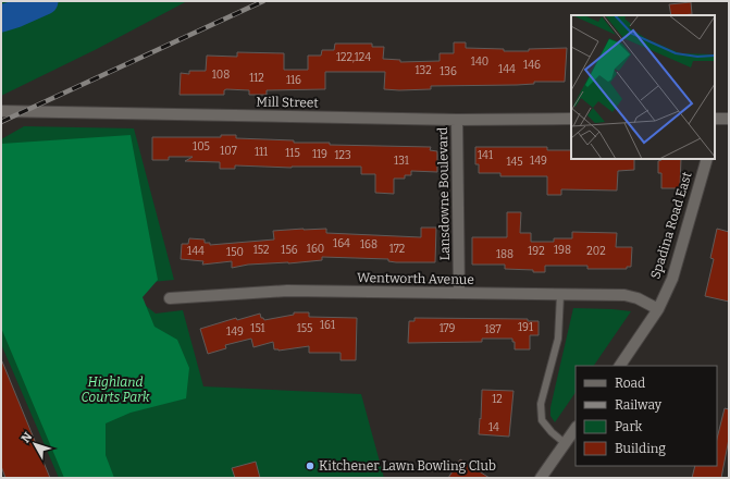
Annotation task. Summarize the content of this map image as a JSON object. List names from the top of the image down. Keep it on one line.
{"streets":{"street":["Mill Street","Lansdowne Boulevard","Spadina Road East","Wentworth Avenue"]},"crossings":[["Mill Street","Lansdowne Boulevard"],["Lansdowne Boulevard","Wentworth Avenue"],["Spadina Road East","Wentworth Avenue"]],"parks":["Highland Courts Park"],"places":["Kitchener Lawn Bowling Club"],"house_numbers":["122,124","140","146","144","132","136","108","112","116","105","107","111","115","119","123","141","131","149","145","164","168","160","172","152","156","198","144","192","202","150","188","161","191","151","155","179","187","149","12","14"],"legend":["Road","Railway","Park","Building"],"north":"top left"}
